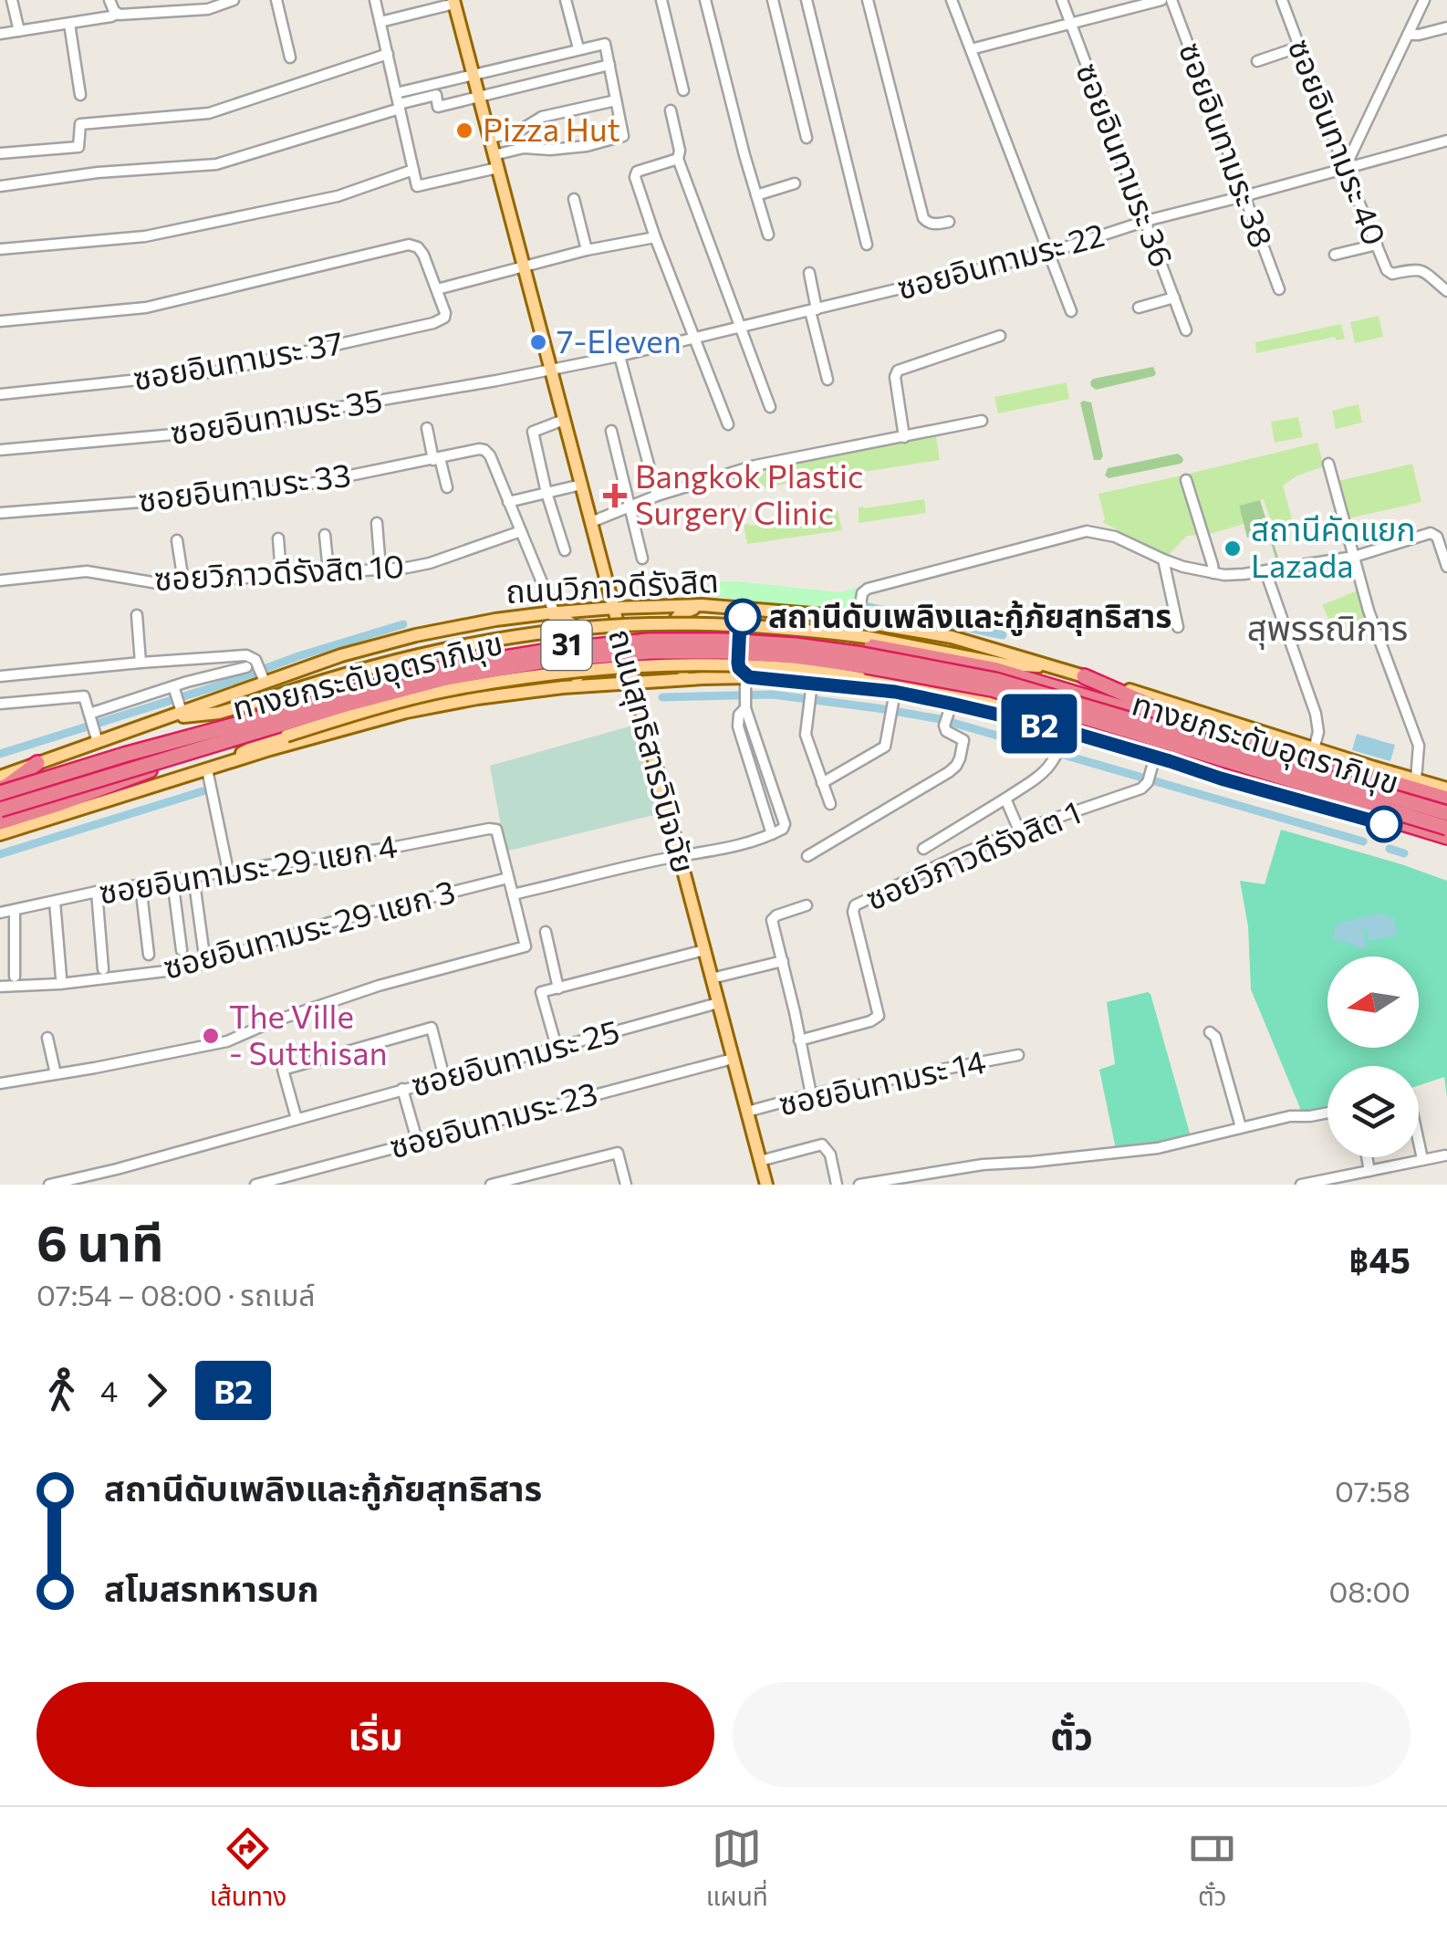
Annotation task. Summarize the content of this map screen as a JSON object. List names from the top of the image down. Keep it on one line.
{"streets":{"highway":["ถนนวิภาวดีรังสิต","31","ทางยกระดับอุตราภิมุข"],"main road":["ถนนสุทธิสารวินิจฉัย"],"street":["ซอยอินทามระ 40","ซอยอินทามระ 38","ซอยอินทามระ 36","ซอยอินทามระ 22","ซอยอินทามระ 37","ซอยอินทามระ 35","ซอยอินทามระ 33","ซอยวิภาวดีรังสิต 10","ซอยวิภาวดีรังสิต 1","ซอยอินทามระ 29 แยก 4","ซอยอินทามระ 29 แยก 3","ซอยอินทามระ 25","ซอยอินทามระ 14","ซอยอินทามระ 23"]},"crossings":[["ซอยอินทามระ 40","ซอยอินทามระ 22"],["ซอยอินทามระ 38","ซอยอินทามระ 22"],["ซอยอินทามระ 36","ซอยอินทามระ 22"],["ซอยอินทามระ 22","ซอยอินทามระ 35"],["ซอยอินทามระ 22","ถนนสุทธิสารวินิจฉัย"],["ซอยอินทามระ 35","ถนนสุทธิสารวินิจฉัย"],["ซอยอินทามระ 33","ซอยวิภาวดีรังสิต 10"],["ถนนวิภาวดีรังสิต","31"],["ถนนวิภาวดีรังสิต","ทางยกระดับอุตราภิมุข"],["ถนนวิภาวดีรังสิต","ถนนสุทธิสารวินิจฉัย"],["31","ถนนสุทธิสารวินิจฉัย"],["31","ซอยวิภาวดีรังสิต 1"],["ถนนสุทธิสารวินิจฉัย","ซอยอินทามระ 25"],["ถนนสุทธิสารวินิจฉัย","ซอยอินทามระ 14"],["ถนนสุทธิสารวินิจฉัย","ซอยอินทามระ 23"],["ซอยอินทามระ 29 แยก 4","ซอยอินทามระ 29 แยก 3"]],"districts":["สุพรรณิการ"],"places":{"other":["Pizza Hut","7-Eleven","สถานีคัดแยก Lazada","สถานีดับเพลิงและกู้ภัยสุทธิสาร","The Ville - Sutthisan"],"health":["Bangkok Plastic Surgery Clinic"]},"lines":["bus line B2"],"north":"left","page":{"on_map":"B2","heading":["6 นาที","07:54 – 08:00 · รถเมล์","฿45"],"legs":["4","B2"],"list":[{"name":"สถานีดับเพลิงและกู้ภัยสุทธิสาร","value":"07:58"},{"name":"สโมสรทหารบก","value":"08:00"}],"buttons":["เริ่ม","ตั๋ว"],"tabs":["เส้นทาง","แผนที่","ตั๋ว"]}}
